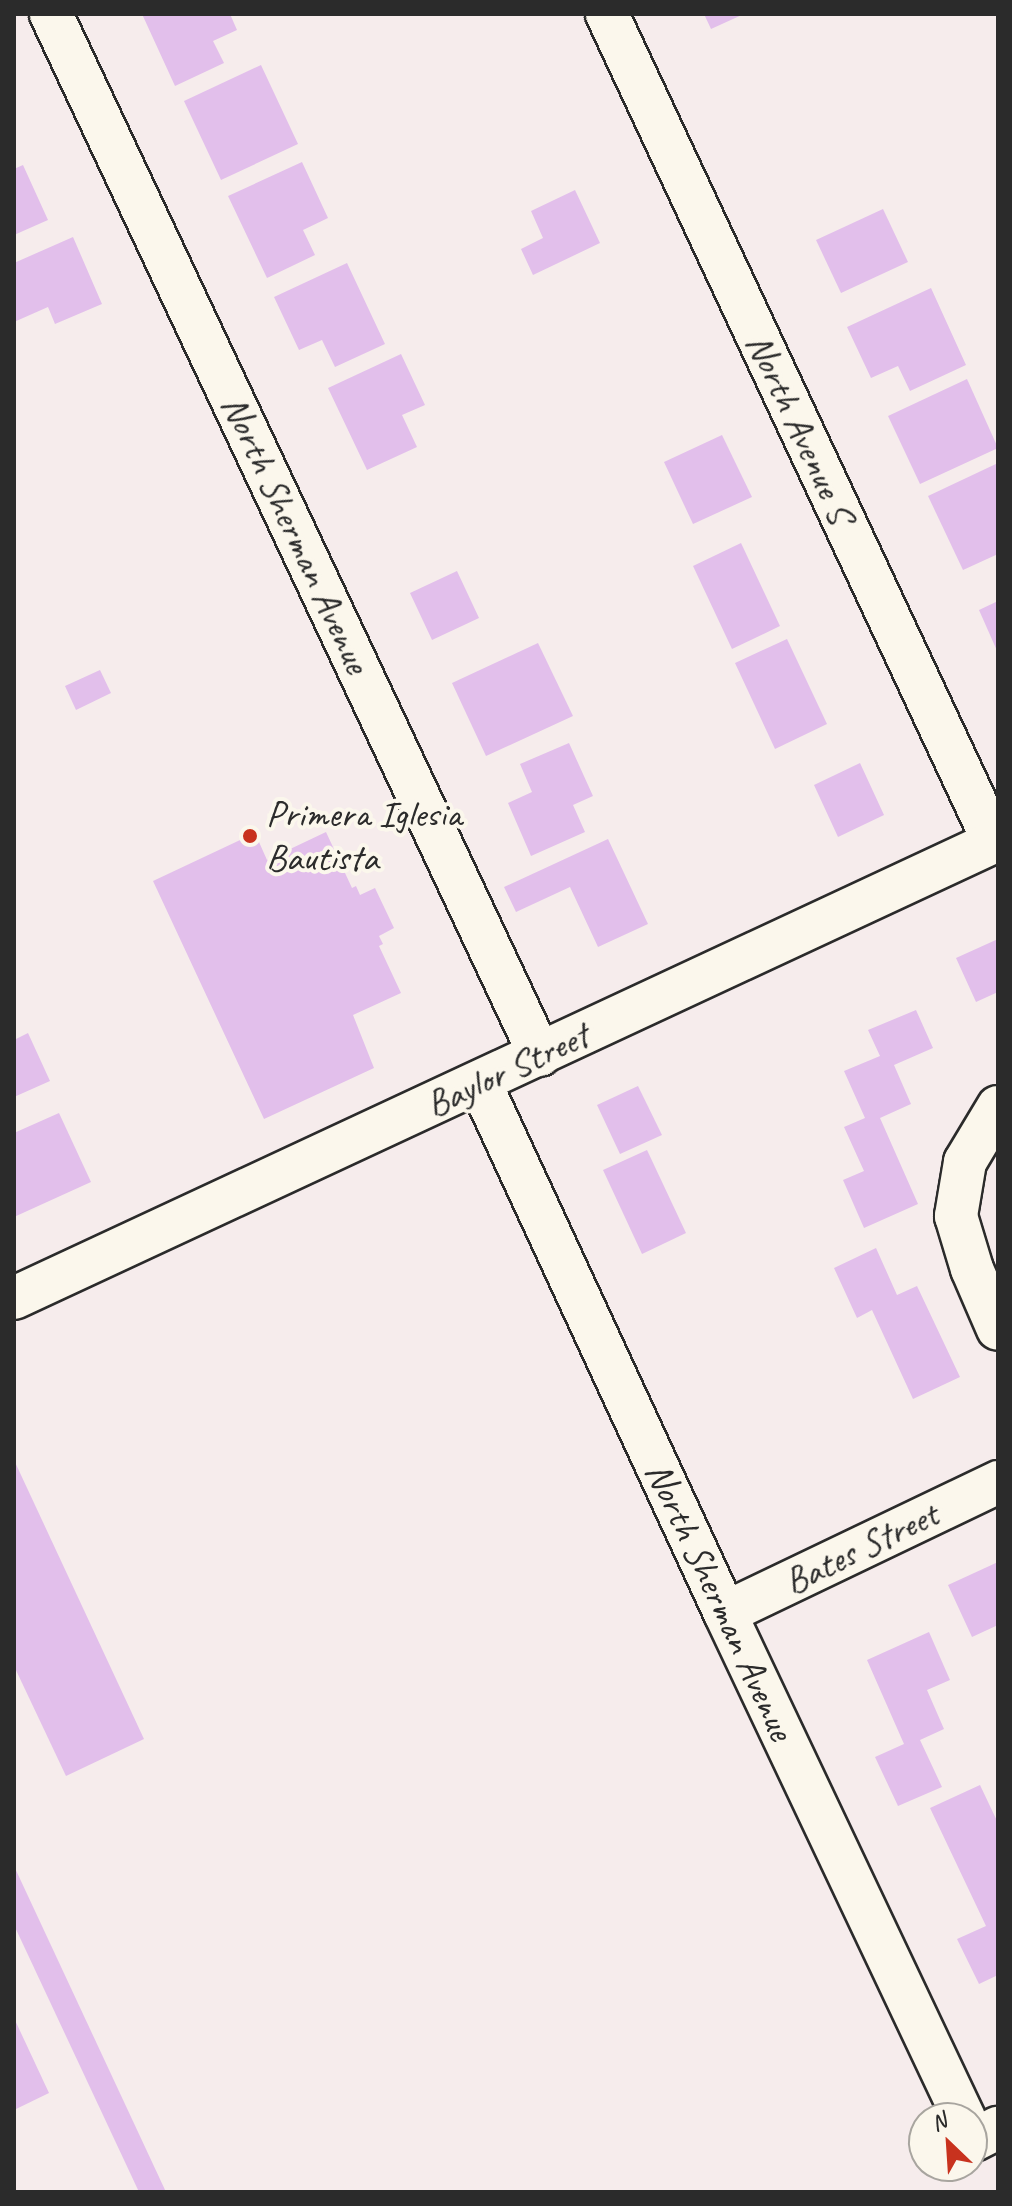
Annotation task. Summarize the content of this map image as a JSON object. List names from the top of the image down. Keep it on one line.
{"streets":{"street":["North Avenue S","North Sherman Avenue","Baylor Street","Bates Street"]},"crossings":[["North Avenue S","Baylor Street"],["North Sherman Avenue","Baylor Street"],["North Sherman Avenue","Bates Street"]],"places":["Primera Iglesia Bautista"],"north":"top left"}
